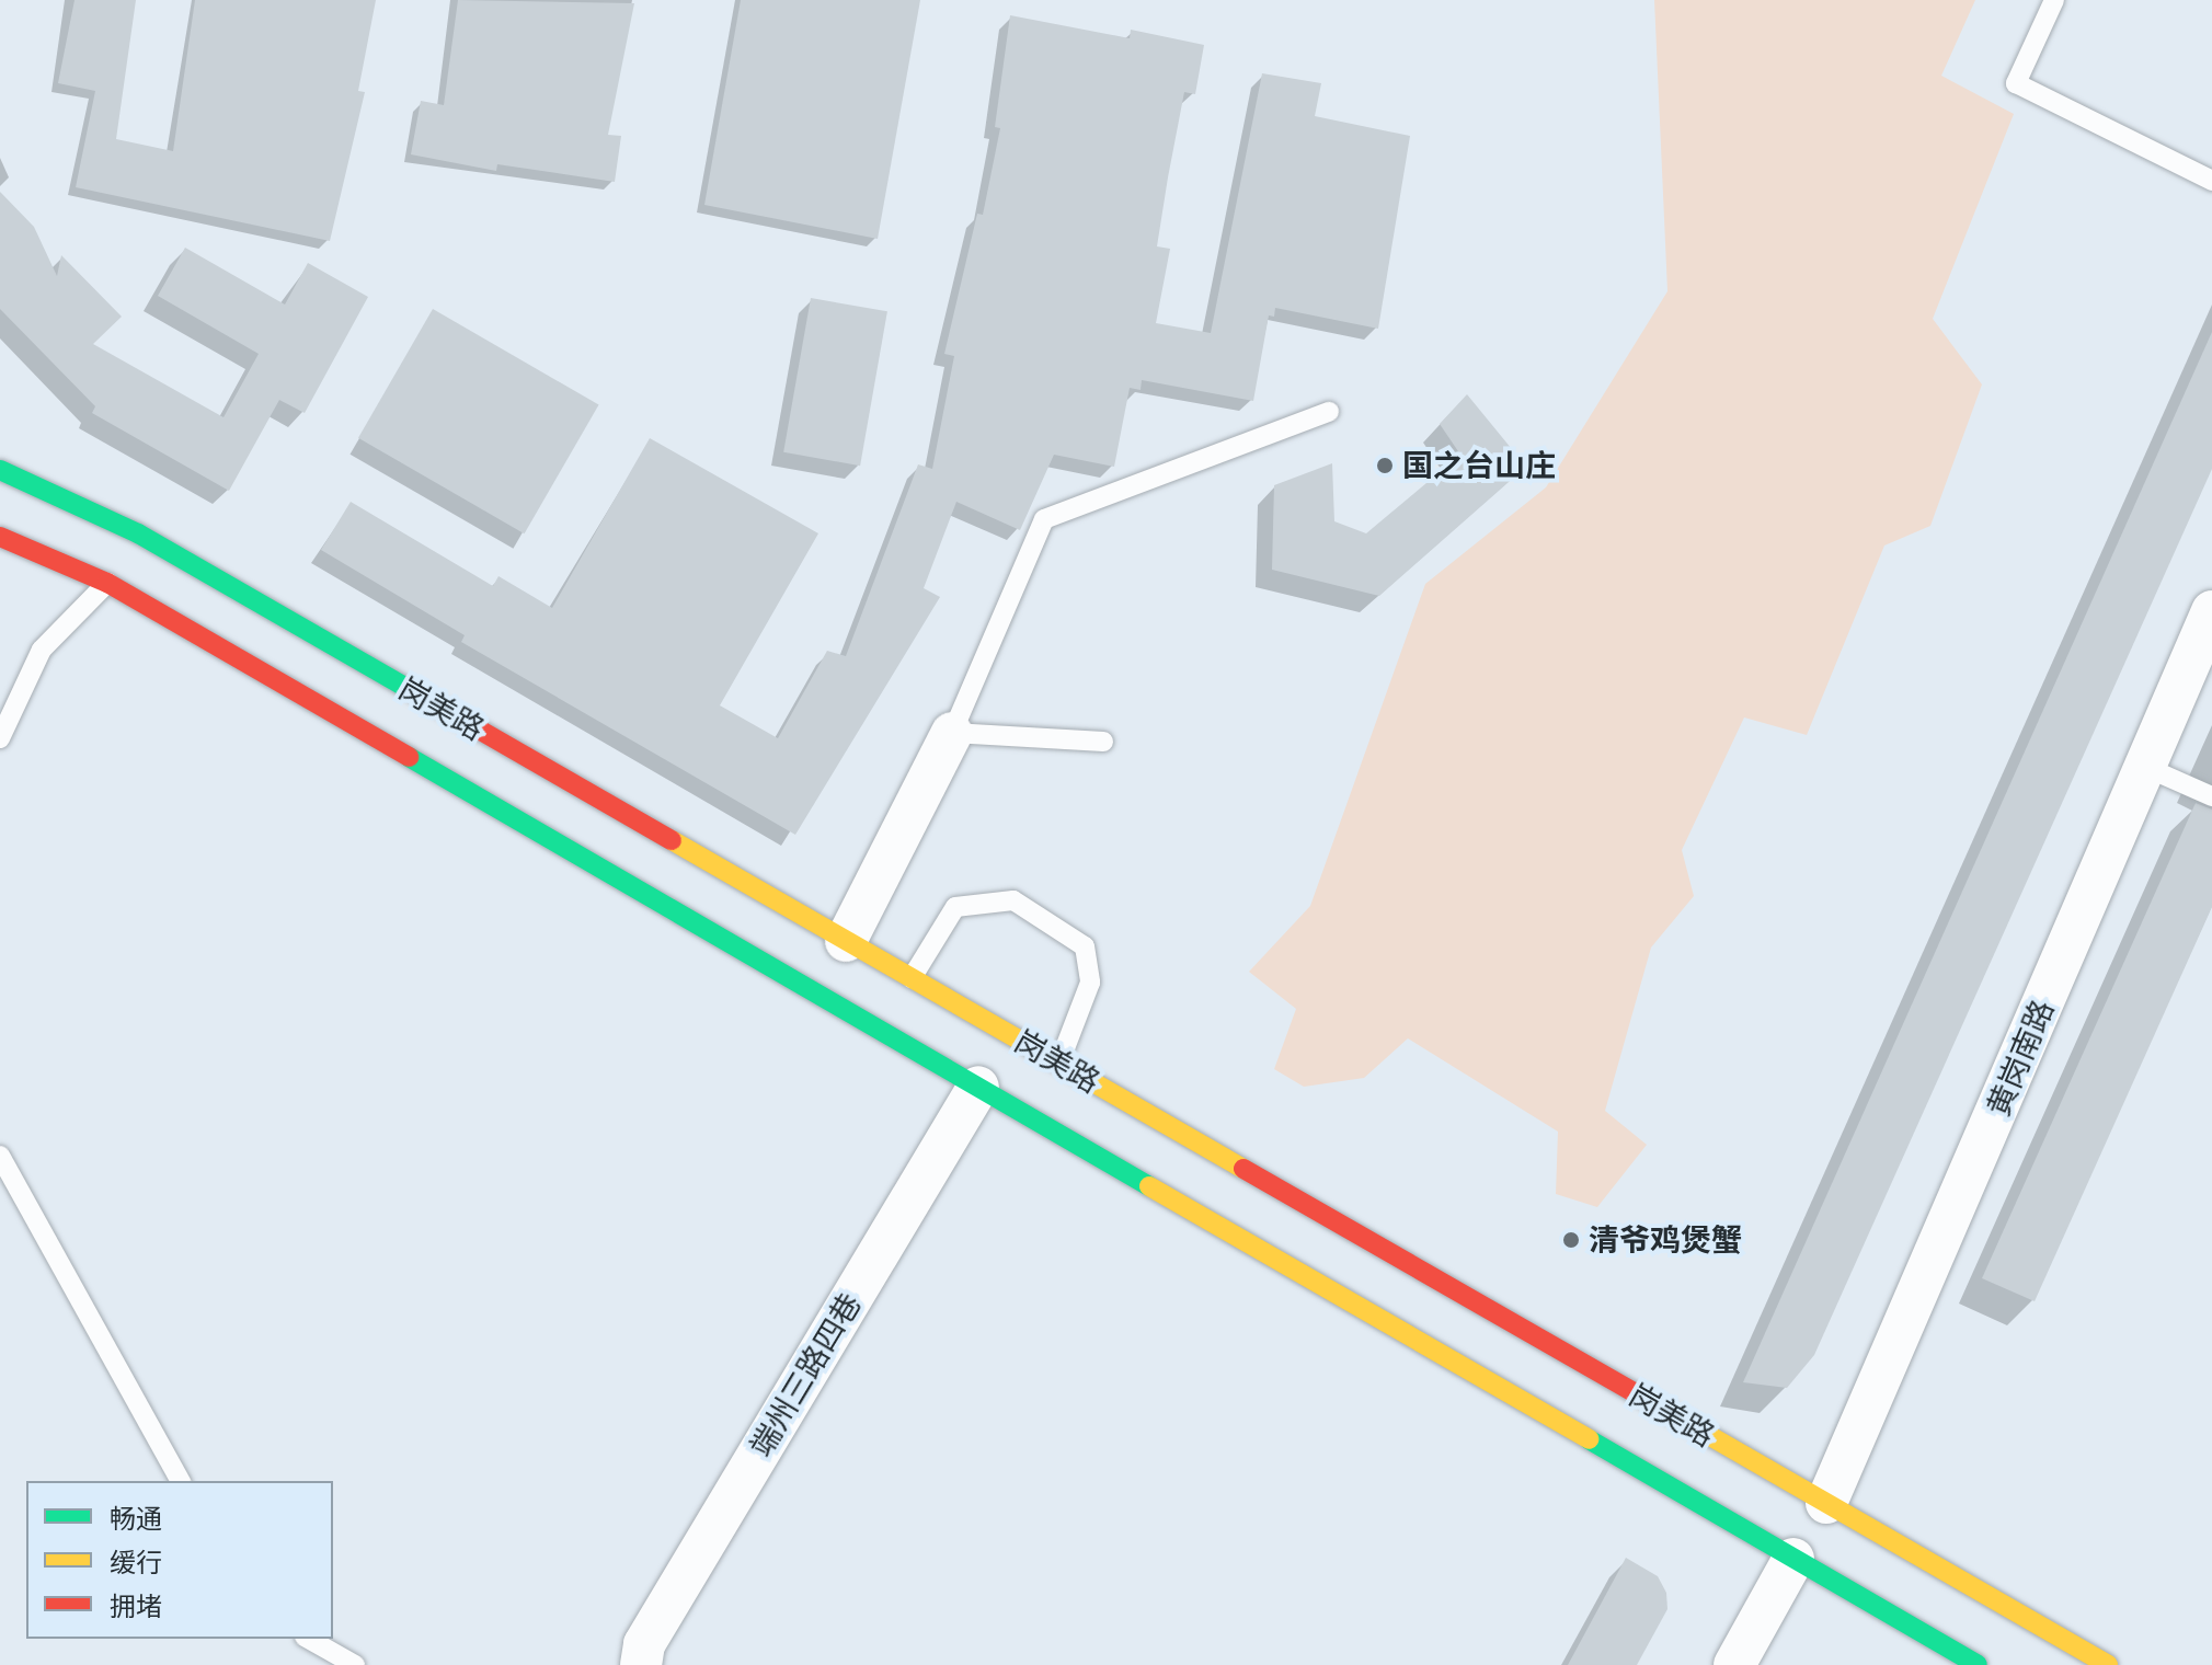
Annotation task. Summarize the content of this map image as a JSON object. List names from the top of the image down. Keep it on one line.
{"streets":{"main road":["岗美路"],"street":["黄岗南路","端州三路四巷"]},"crossings":[["岗美路","黄岗南路"],["岗美路","端州三路四巷"]],"places":["国之台山庄","清爷鸡煲蟹"],"legend":["畅通","缓行","拥堵"]}
